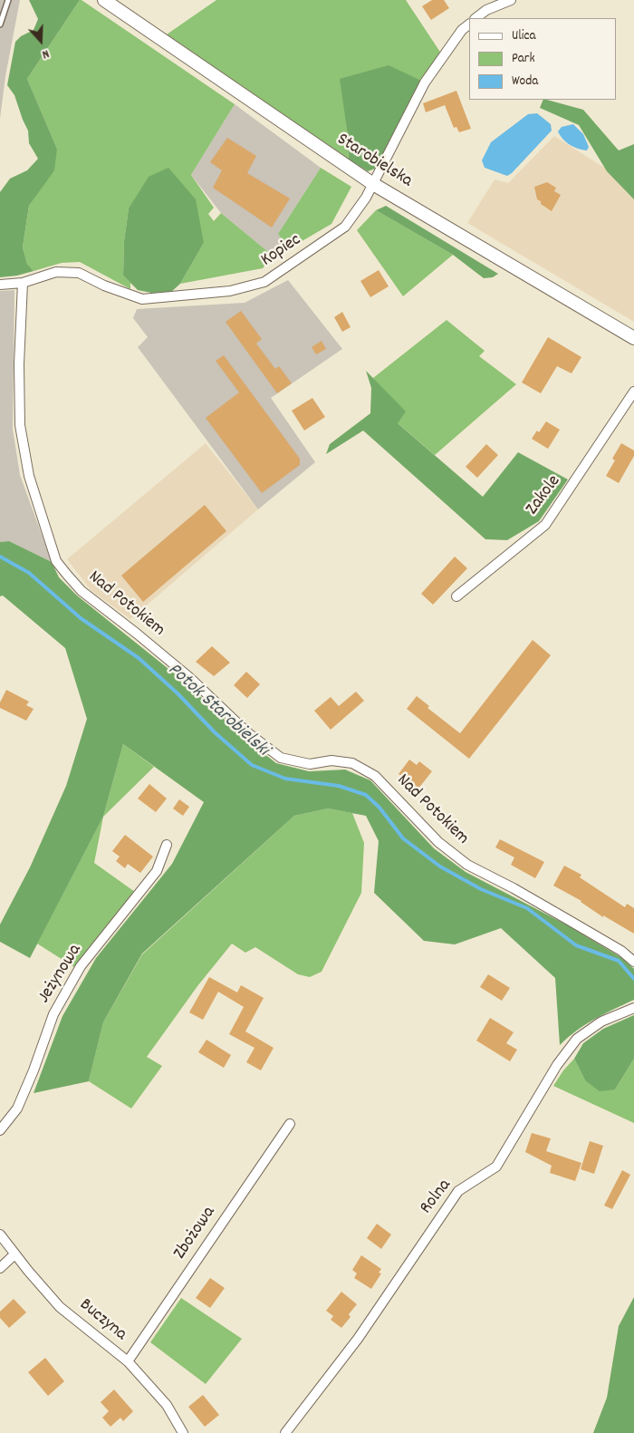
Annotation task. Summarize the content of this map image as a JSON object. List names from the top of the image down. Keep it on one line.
{"streets":{"street":["Starobielska","Kopiec","Zakole","Nad Potokiem","Jeżynowa","Rolna","Zbożowa","Buczyna"]},"crossings":[["Starobielska","Kopiec"],["Kopiec","Nad Potokiem"],["Zbożowa","Buczyna"]],"water":["Potok Starobielski"],"legend":["Ulica","Park","Woda"],"north":"bottom"}
